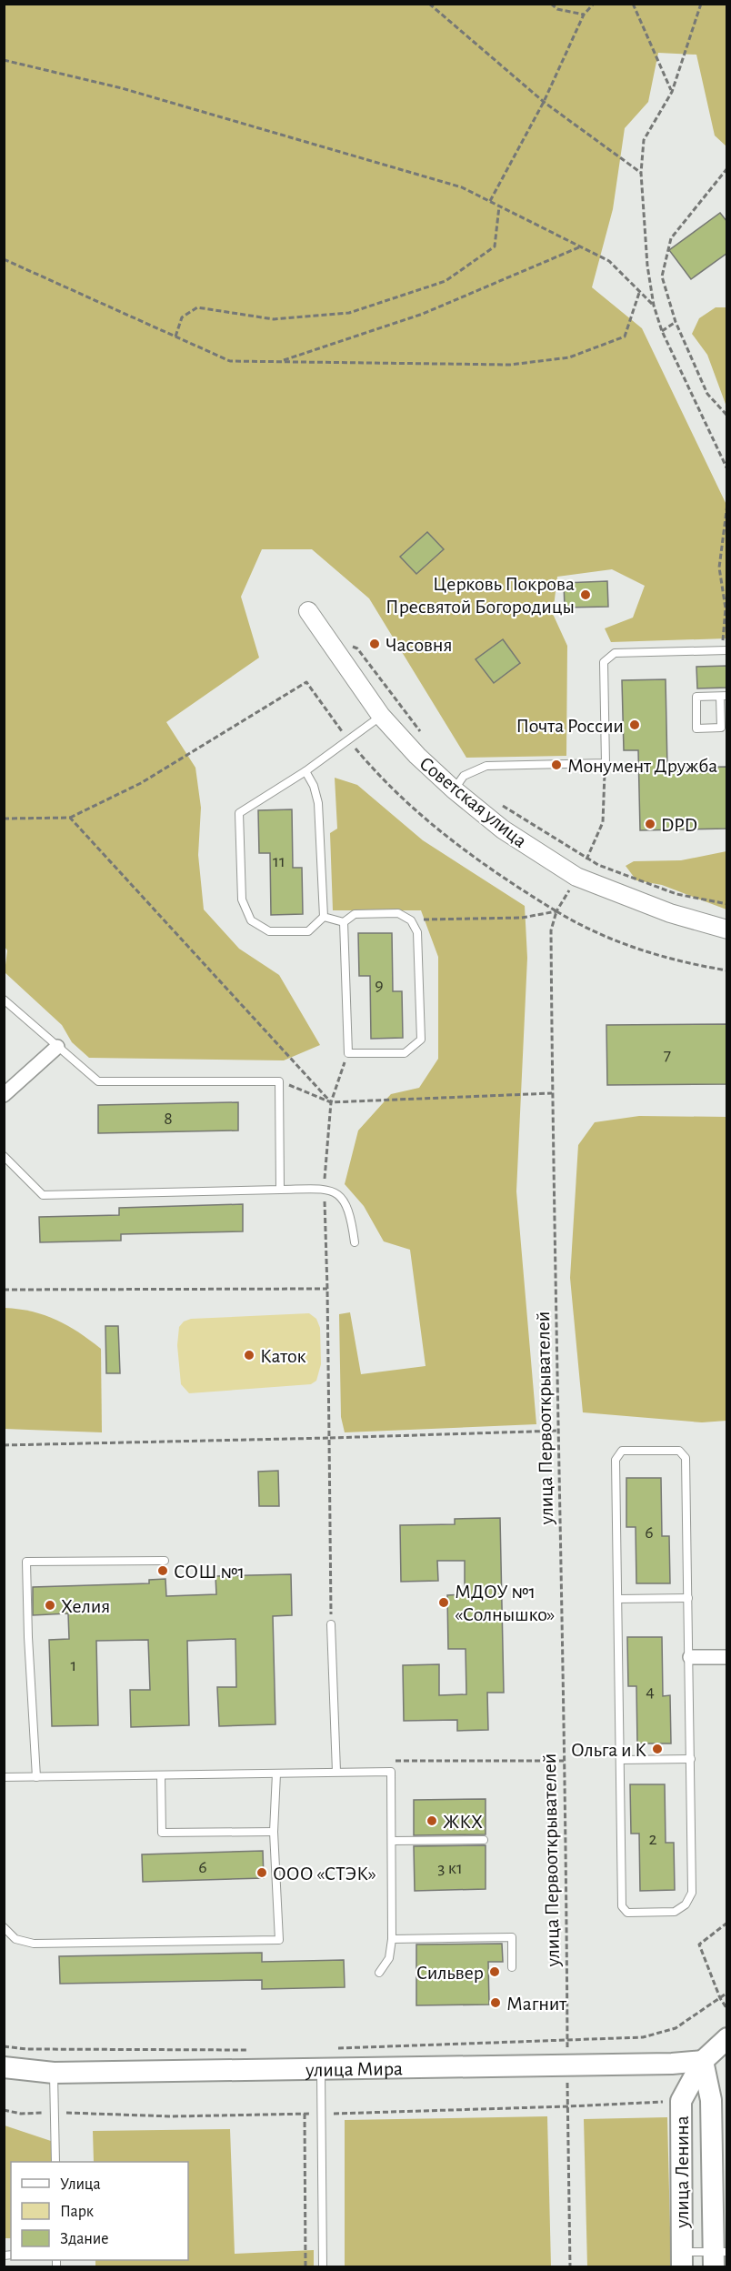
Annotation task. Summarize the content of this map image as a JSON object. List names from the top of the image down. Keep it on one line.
{"streets":{"main road":["улица Мира","улица Ленина"],"street":["Советская улица"],"path":["улица Первооткрывателей"]},"crossings":[["Советская улица","улица Первооткрывателей"],["улица Первооткрывателей","улица Мира"],["улица Мира","улица Ленина"]],"places":["Церковь Покрова Пресвятой Богородицы","Часовня","Почта России","Монумент Дружба","DPD","Каток","СОШ №1","МДОУ №1 «Солнышко»","Хелия","Ольга и К","ЖКХ","ООО «СТЭК»","Сильвер","Магнит"],"house_numbers":["11","9","7","8","6","1","4","2","6","3 к1"],"legend":["Улица","Парк","Здание"]}
